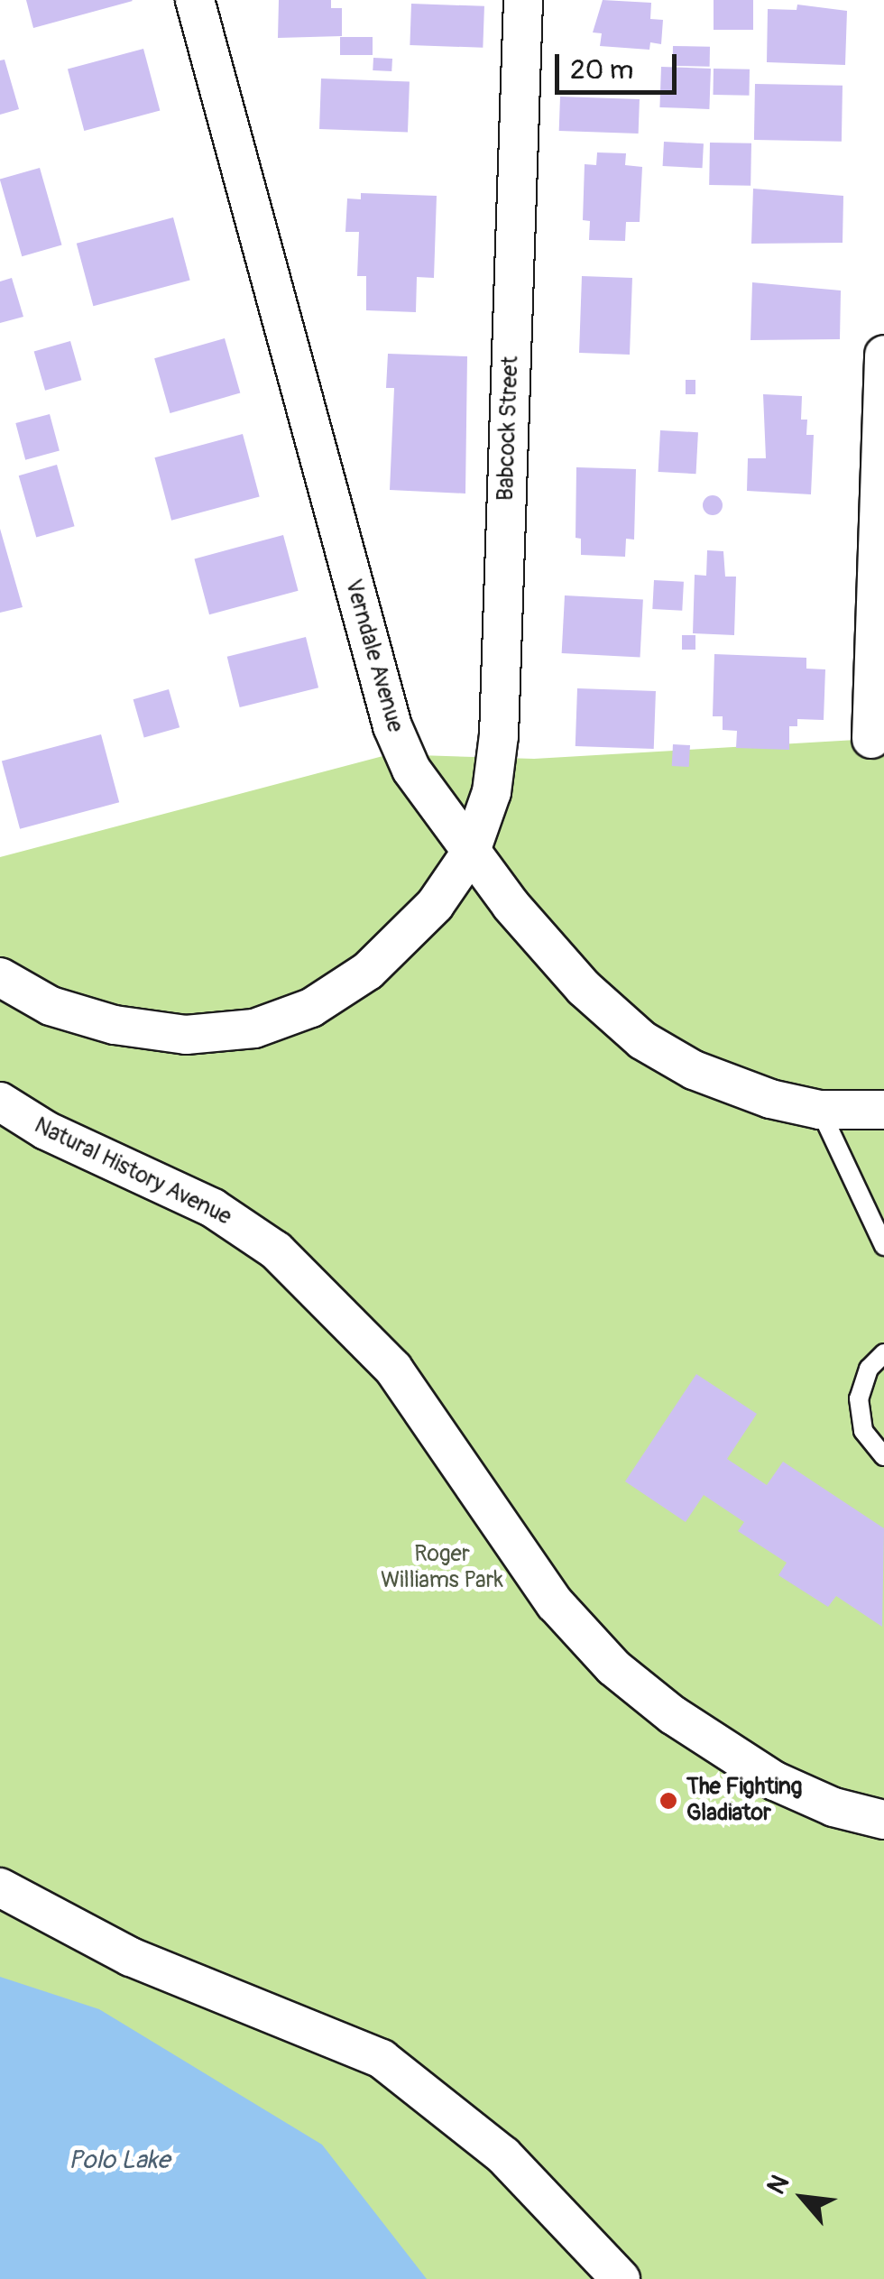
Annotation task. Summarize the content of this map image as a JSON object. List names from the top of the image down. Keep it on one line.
{"streets":{"street":["Babcock Street","Verndale Avenue","Natural History Avenue"]},"crossings":[["Babcock Street","Verndale Avenue"]],"water":["Polo Lake"],"parks":["Roger Williams Park"],"places":["The Fighting Gladiator"],"scale_bar":"20 m","north":"top left"}
